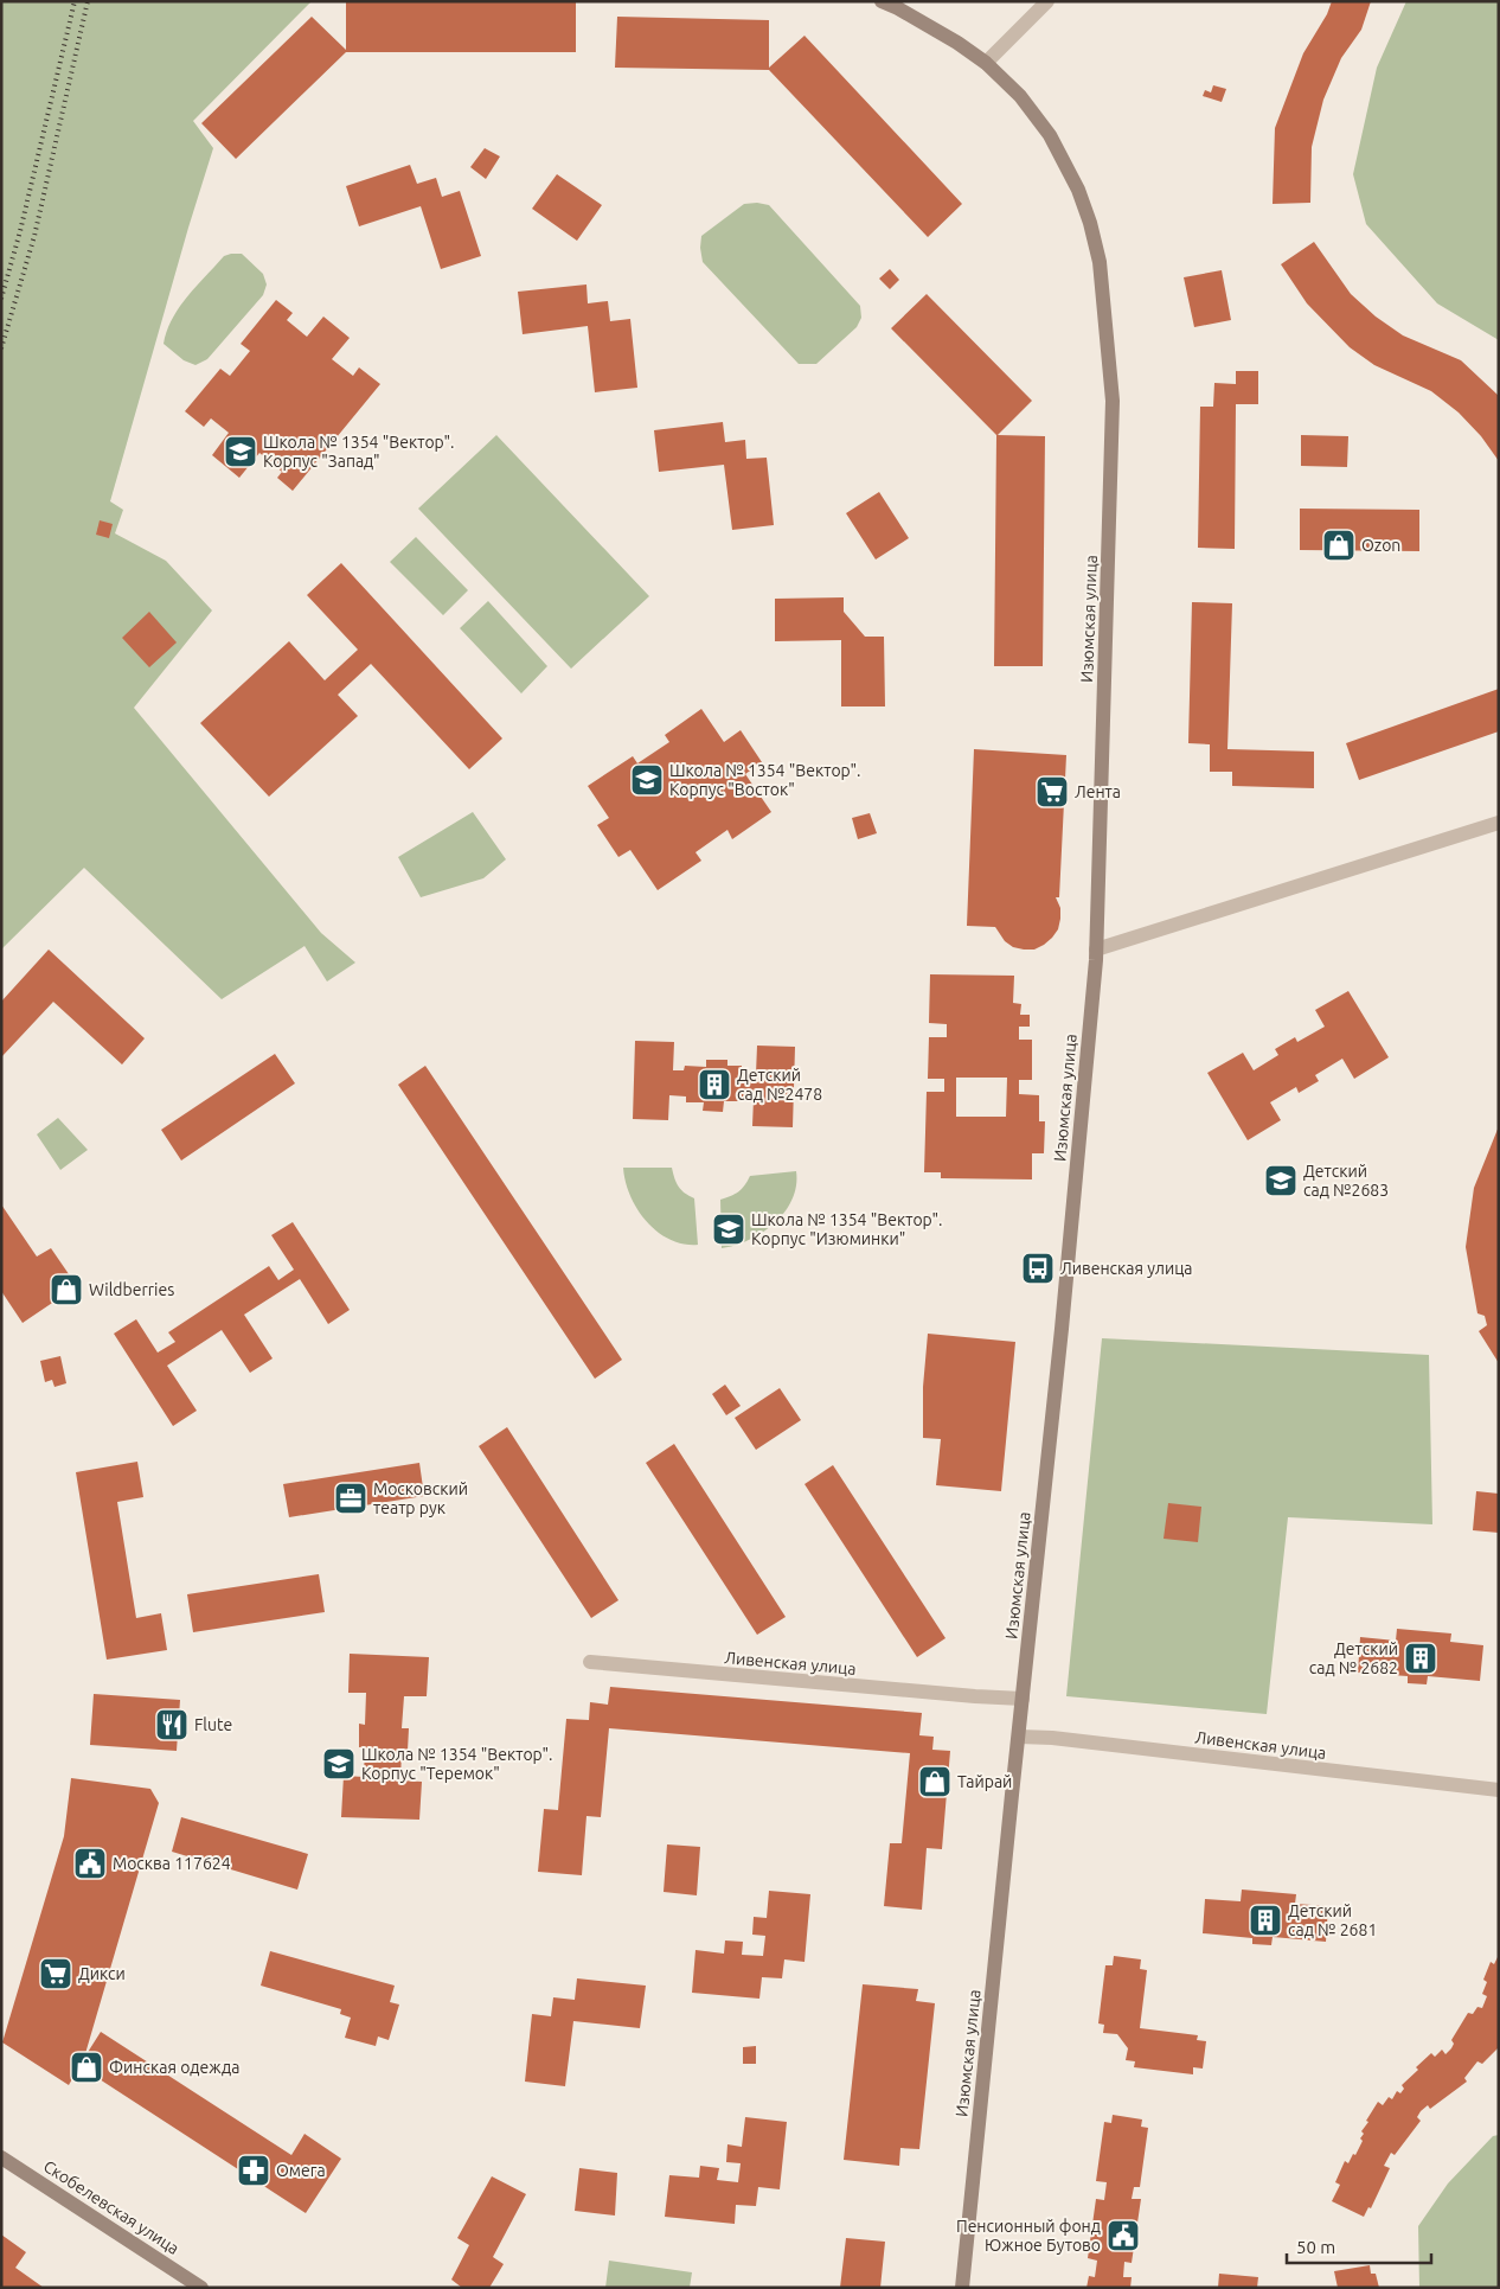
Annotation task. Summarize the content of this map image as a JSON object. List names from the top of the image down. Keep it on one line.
{"streets":{"street":["Изюмская улица","Ливенская улица","Скобелевская улица"]},"crossings":[["Изюмская улица","Ливенская улица"]],"places":{"school or university":["Школа № 1354 \"Вектор\". Корпус \"Запад\"","Школа № 1354 \"Вектор\". Корпус \"Восток\"","Детский сад №2683","Школа № 1354 \"Вектор\". Корпус \"Изюминки\"","Школа № 1354 \"Вектор\". Корпус \"Теремок\""],"shop":["Ozon","Wildberries","Тайрай","Финская одежда"],"supermarket":["Лента","Дикси"],"building":["Детский сад №2478","Детский сад № 2682","Детский сад № 2681"],"bus stop":["Ливенская улица"],"office":["Московский театр рук"],"restaurant":["Flute"],"public building":["Москва 117624","Пенсионный фонд Южное Бутово"],"pharmacy":["Омега"]},"scale_bar":"50 m"}
